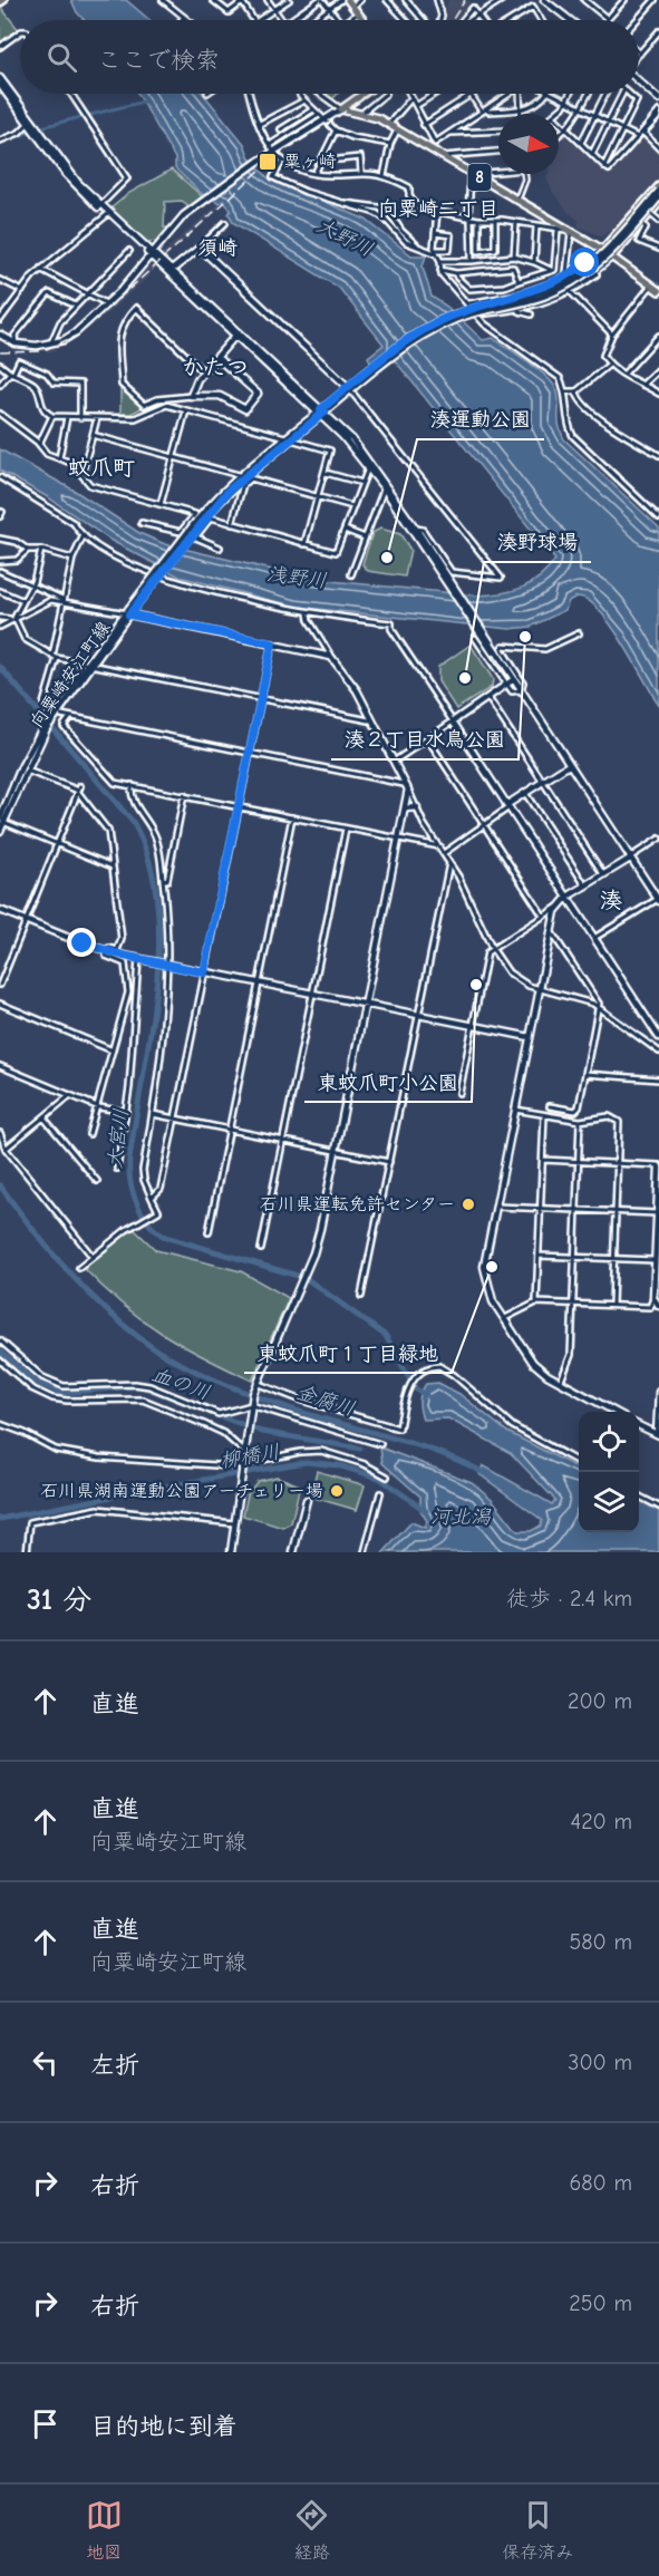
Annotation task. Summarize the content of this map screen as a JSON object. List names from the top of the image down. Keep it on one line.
{"streets":{"main road":["8"],"street":["向粟崎安江町線"]},"districts":["向粟崎二丁目","須崎","かたつ","蚊爪町","湊"],"water":["大野川","浅野川","大宮川","血の川","金腐川","柳橋川","河北潟"],"places":{"transit":["粟ヶ崎"],"other":["湊運動公園","湊２丁目水鳥公園","湊野球場","東蚊爪町小公園","石川県運転免許センター","東蚊爪町１丁目緑地","石川県湖南運動公園アーチェリー場"]},"north":"right","page":{"search":"ここで検索","heading":["31 分","徒歩 · 2.4 km"],"list":[["直進","200 m"],["直進","向粟崎安江町線","420 m"],["直進","向粟崎安江町線","580 m"],["左折","300 m"],["右折","680 m"],["右折","250 m"],"目的地に到着"],"nav":["地図","経路","保存済み"]}}
